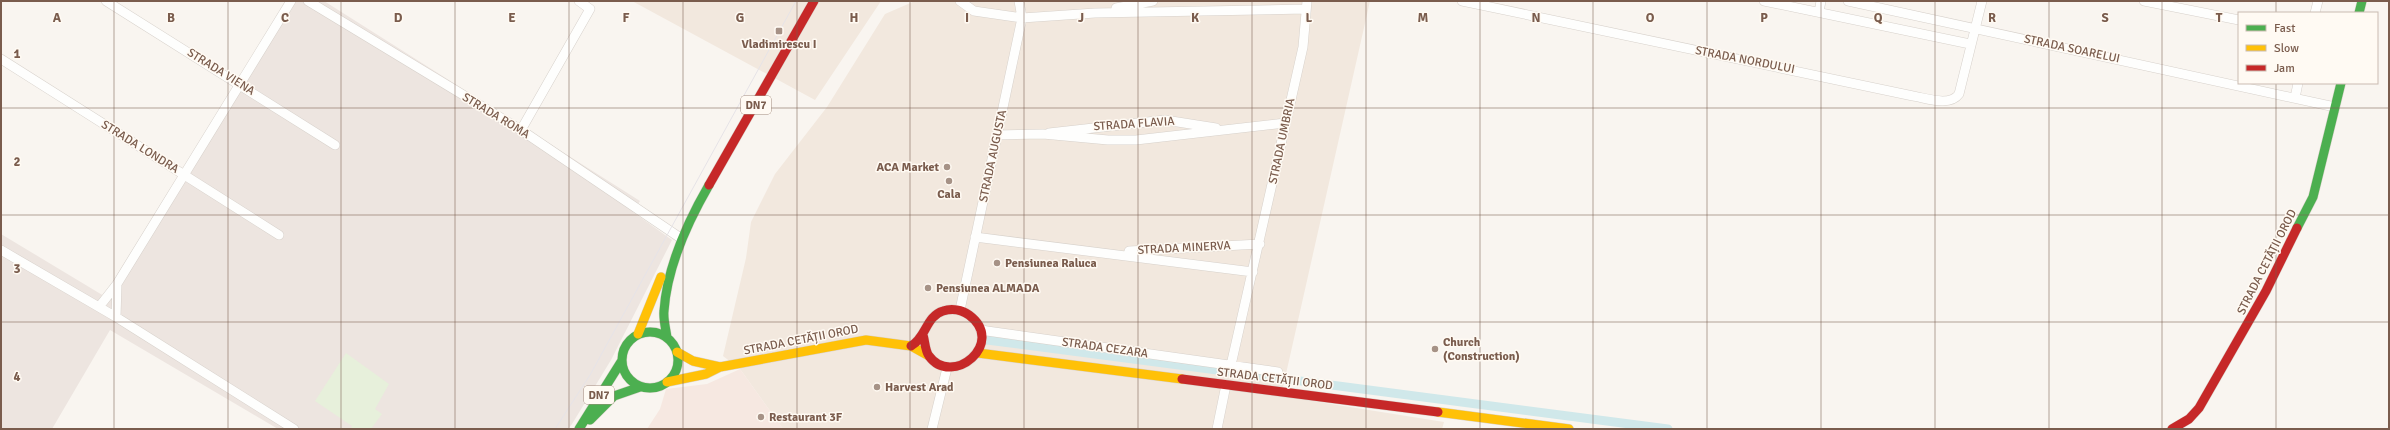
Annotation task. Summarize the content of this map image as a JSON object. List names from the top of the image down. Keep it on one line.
{"streets":{"street":["STRADA SOARELUI","STRADA NORDULUI","STRADA VIENA","DN7","STRADA ROMA","STRADA FLAVIA","STRADA UMBRIA","STRADA LONDRA","STRADA AUGUSTA","STRADA MINERVA","STRADA CETĂȚII OROD","STRADA CEZARA"]},"crossings":[["STRADA SOARELUI","STRADA NORDULUI"],["STRADA SOARELUI","STRADA CETĂȚII OROD"],["DN7","STRADA ROMA"],["DN7","STRADA CETĂȚII OROD"],["STRADA FLAVIA","STRADA UMBRIA"],["STRADA FLAVIA","STRADA AUGUSTA"],["STRADA UMBRIA","STRADA MINERVA"],["STRADA AUGUSTA","STRADA MINERVA"],["STRADA AUGUSTA","STRADA CETĂȚII OROD"],["STRADA AUGUSTA","STRADA CEZARA"],["STRADA CETĂȚII OROD","STRADA CEZARA"]],"places":{"transit":["Vladimirescu I"],"other":["ACA Market","Cala","Pensiunea Raluca","Pensiunea ALMADA","Church (Construction)","Harvest Arad","Restaurant 3F"]},"legend":["Fast","Slow","Jam"],"grid":{"columns":["A","B","C","D","E","F","G","H","I","J","K","L","M","N","O","P","Q","R","S","T"],"rows":["1","2","3","4"]}}
